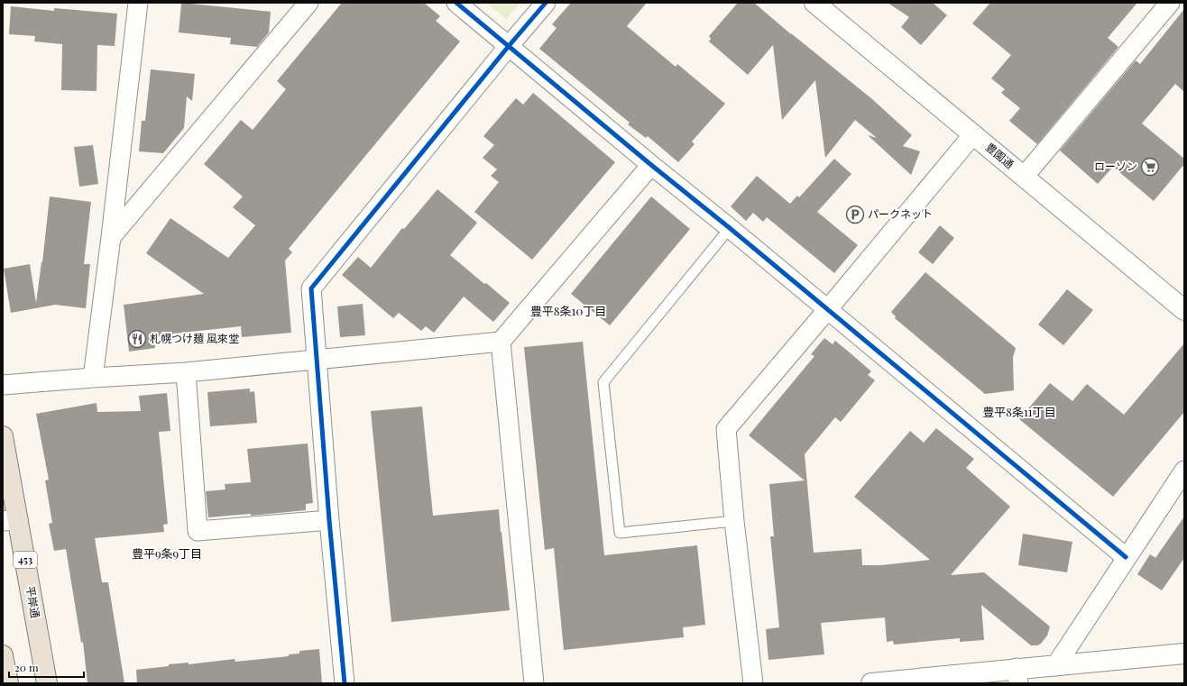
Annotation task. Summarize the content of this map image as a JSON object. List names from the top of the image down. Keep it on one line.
{"streets":{"highway":["453","平岸通"],"street":["豊園通"]},"districts":["豊平8条10丁目","豊平8条11丁目","豊平9条9丁目"],"places":{"supermarket":["ローソン"],"parking":["パークネット"],"restaurant":["札幌つけ麺 風來堂"]},"scale_bar":"20 m"}
